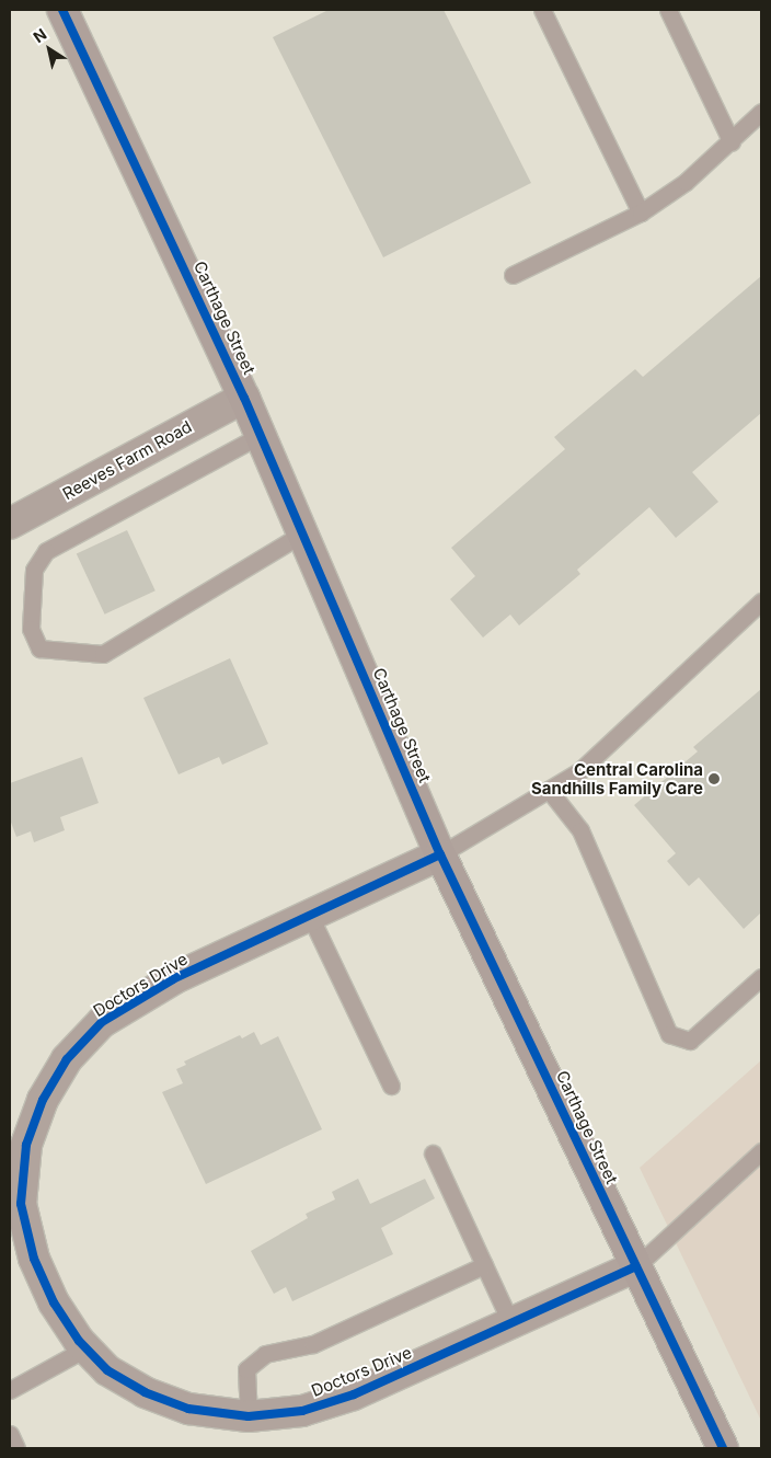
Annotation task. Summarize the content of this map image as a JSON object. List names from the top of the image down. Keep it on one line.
{"streets":{"main road":["Carthage Street"],"street":["Reeves Farm Road","Doctors Drive"]},"crossings":[["Carthage Street","Reeves Farm Road"],["Carthage Street","Doctors Drive"]],"places":["Central Carolina Sandhills Family Care"],"north":"top left"}
